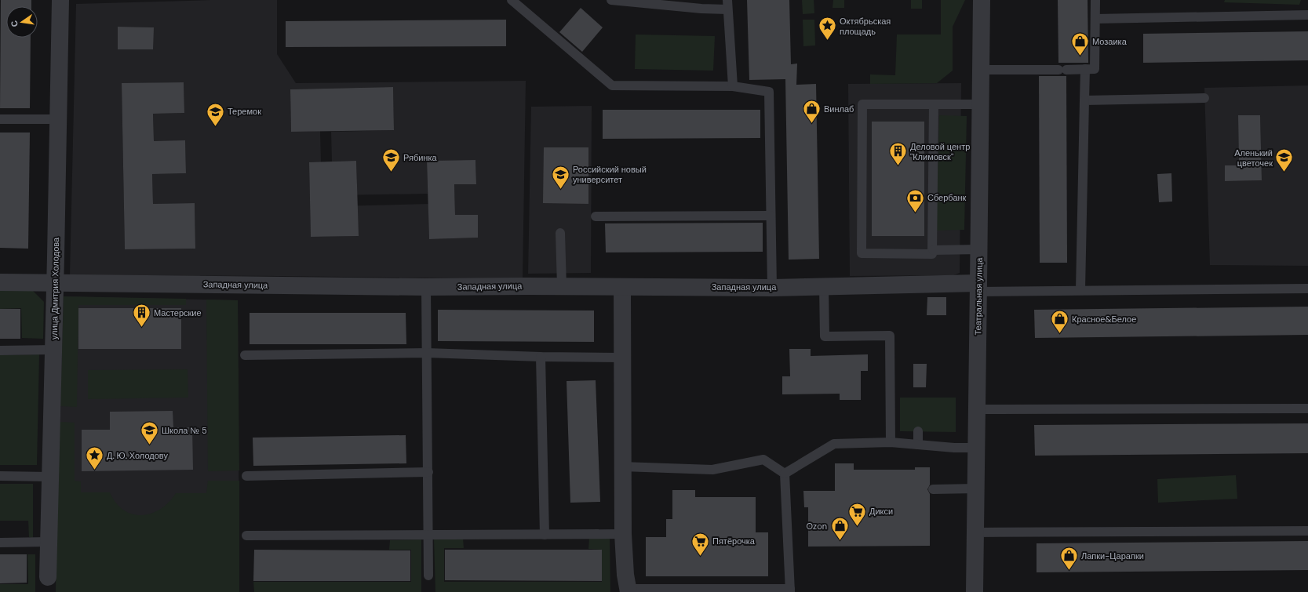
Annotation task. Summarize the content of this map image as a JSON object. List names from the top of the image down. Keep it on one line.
{"streets":{"street":["Западная улица","улица Дмитрия Холодова","Театральная улица"]},"crossings":[["Западная улица","улица Дмитрия Холодова"],["Западная улица","Театральная улица"]],"places":{"place":["Октябрьская площадь","Д. Ю. Холодову"],"shop":["Мозаика","Винлаб","Красное&Белое","Ozon","Лапки-Царапки"],"school or university":["Теремок","Рябинка","Аленький цветочек","Российский новый университет","Школа № 5"],"building":["Деловой центр \"Климовск\"","Мастерские"],"bank":["Сбербанк"],"supermarket":["Дикси","Пятёрочка"]},"north":"left"}
